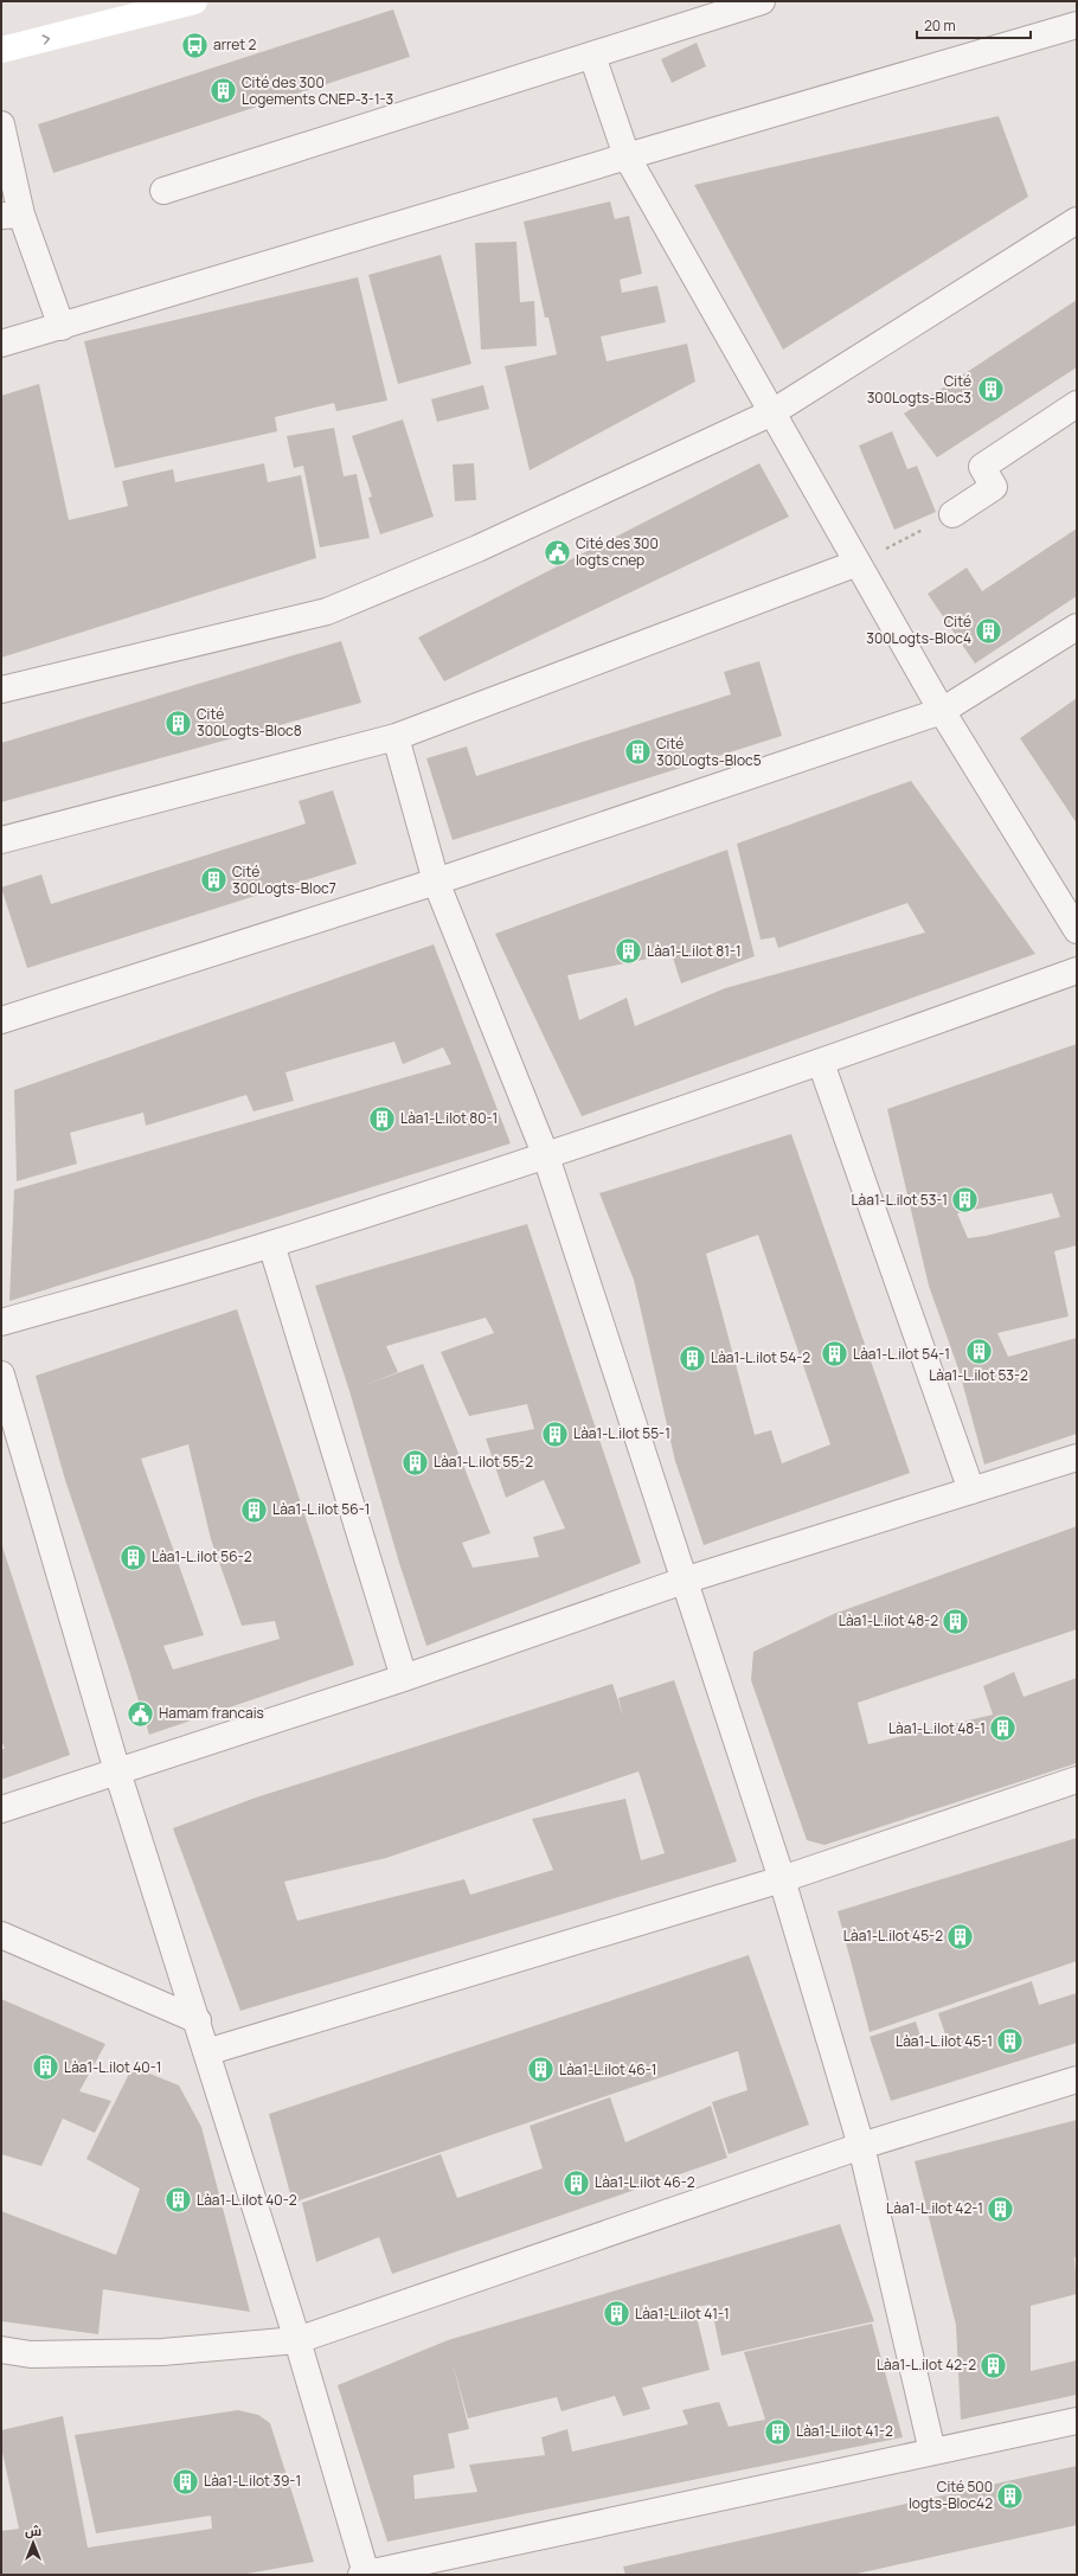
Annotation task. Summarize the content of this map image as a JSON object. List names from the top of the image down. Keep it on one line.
{"places":{"bus stop":["arret 2"],"building":["Cité des 300 Logements CNEP-3-1-3","Cité 300Logts-Bloc3","Cité 300Logts-Bloc4","Cité 300Logts-Bloc8","Cité 300Logts-Bloc5","Cité 300Logts-Bloc7","Làa1-L.ilot 81-1","Làa1-L.ilot 80-1","Làa1-L.ilot 53-1","Làa1-L.ilot 53-2","Làa1-L.ilot 54-1","Làa1-L.ilot 54-2","Làa1-L.ilot 55-1","Làa1-L.ilot 55-2","Làa1-L.ilot 56-1","Làa1-L.ilot 56-2","Làa1-L.ilot 48-2","Làa1-L.ilot 48-1","Làa1-L.ilot 45-2","Làa1-L.ilot 45-1","Làa1-L.ilot 40-1","Làa1-L.ilot 46-1","Làa1-L.ilot 46-2","Làa1-L.ilot 40-2","Làa1-L.ilot 42-1","Làa1-L.ilot 41-1","Làa1-L.ilot 42-2","Làa1-L.ilot 41-2","Làa1-L.ilot 39-1","Cité 500 logts-Bloc42"],"public building":["Cité des 300 logts cnep","Hamam francais"]},"scale_bar":"20 m","north":"top"}
